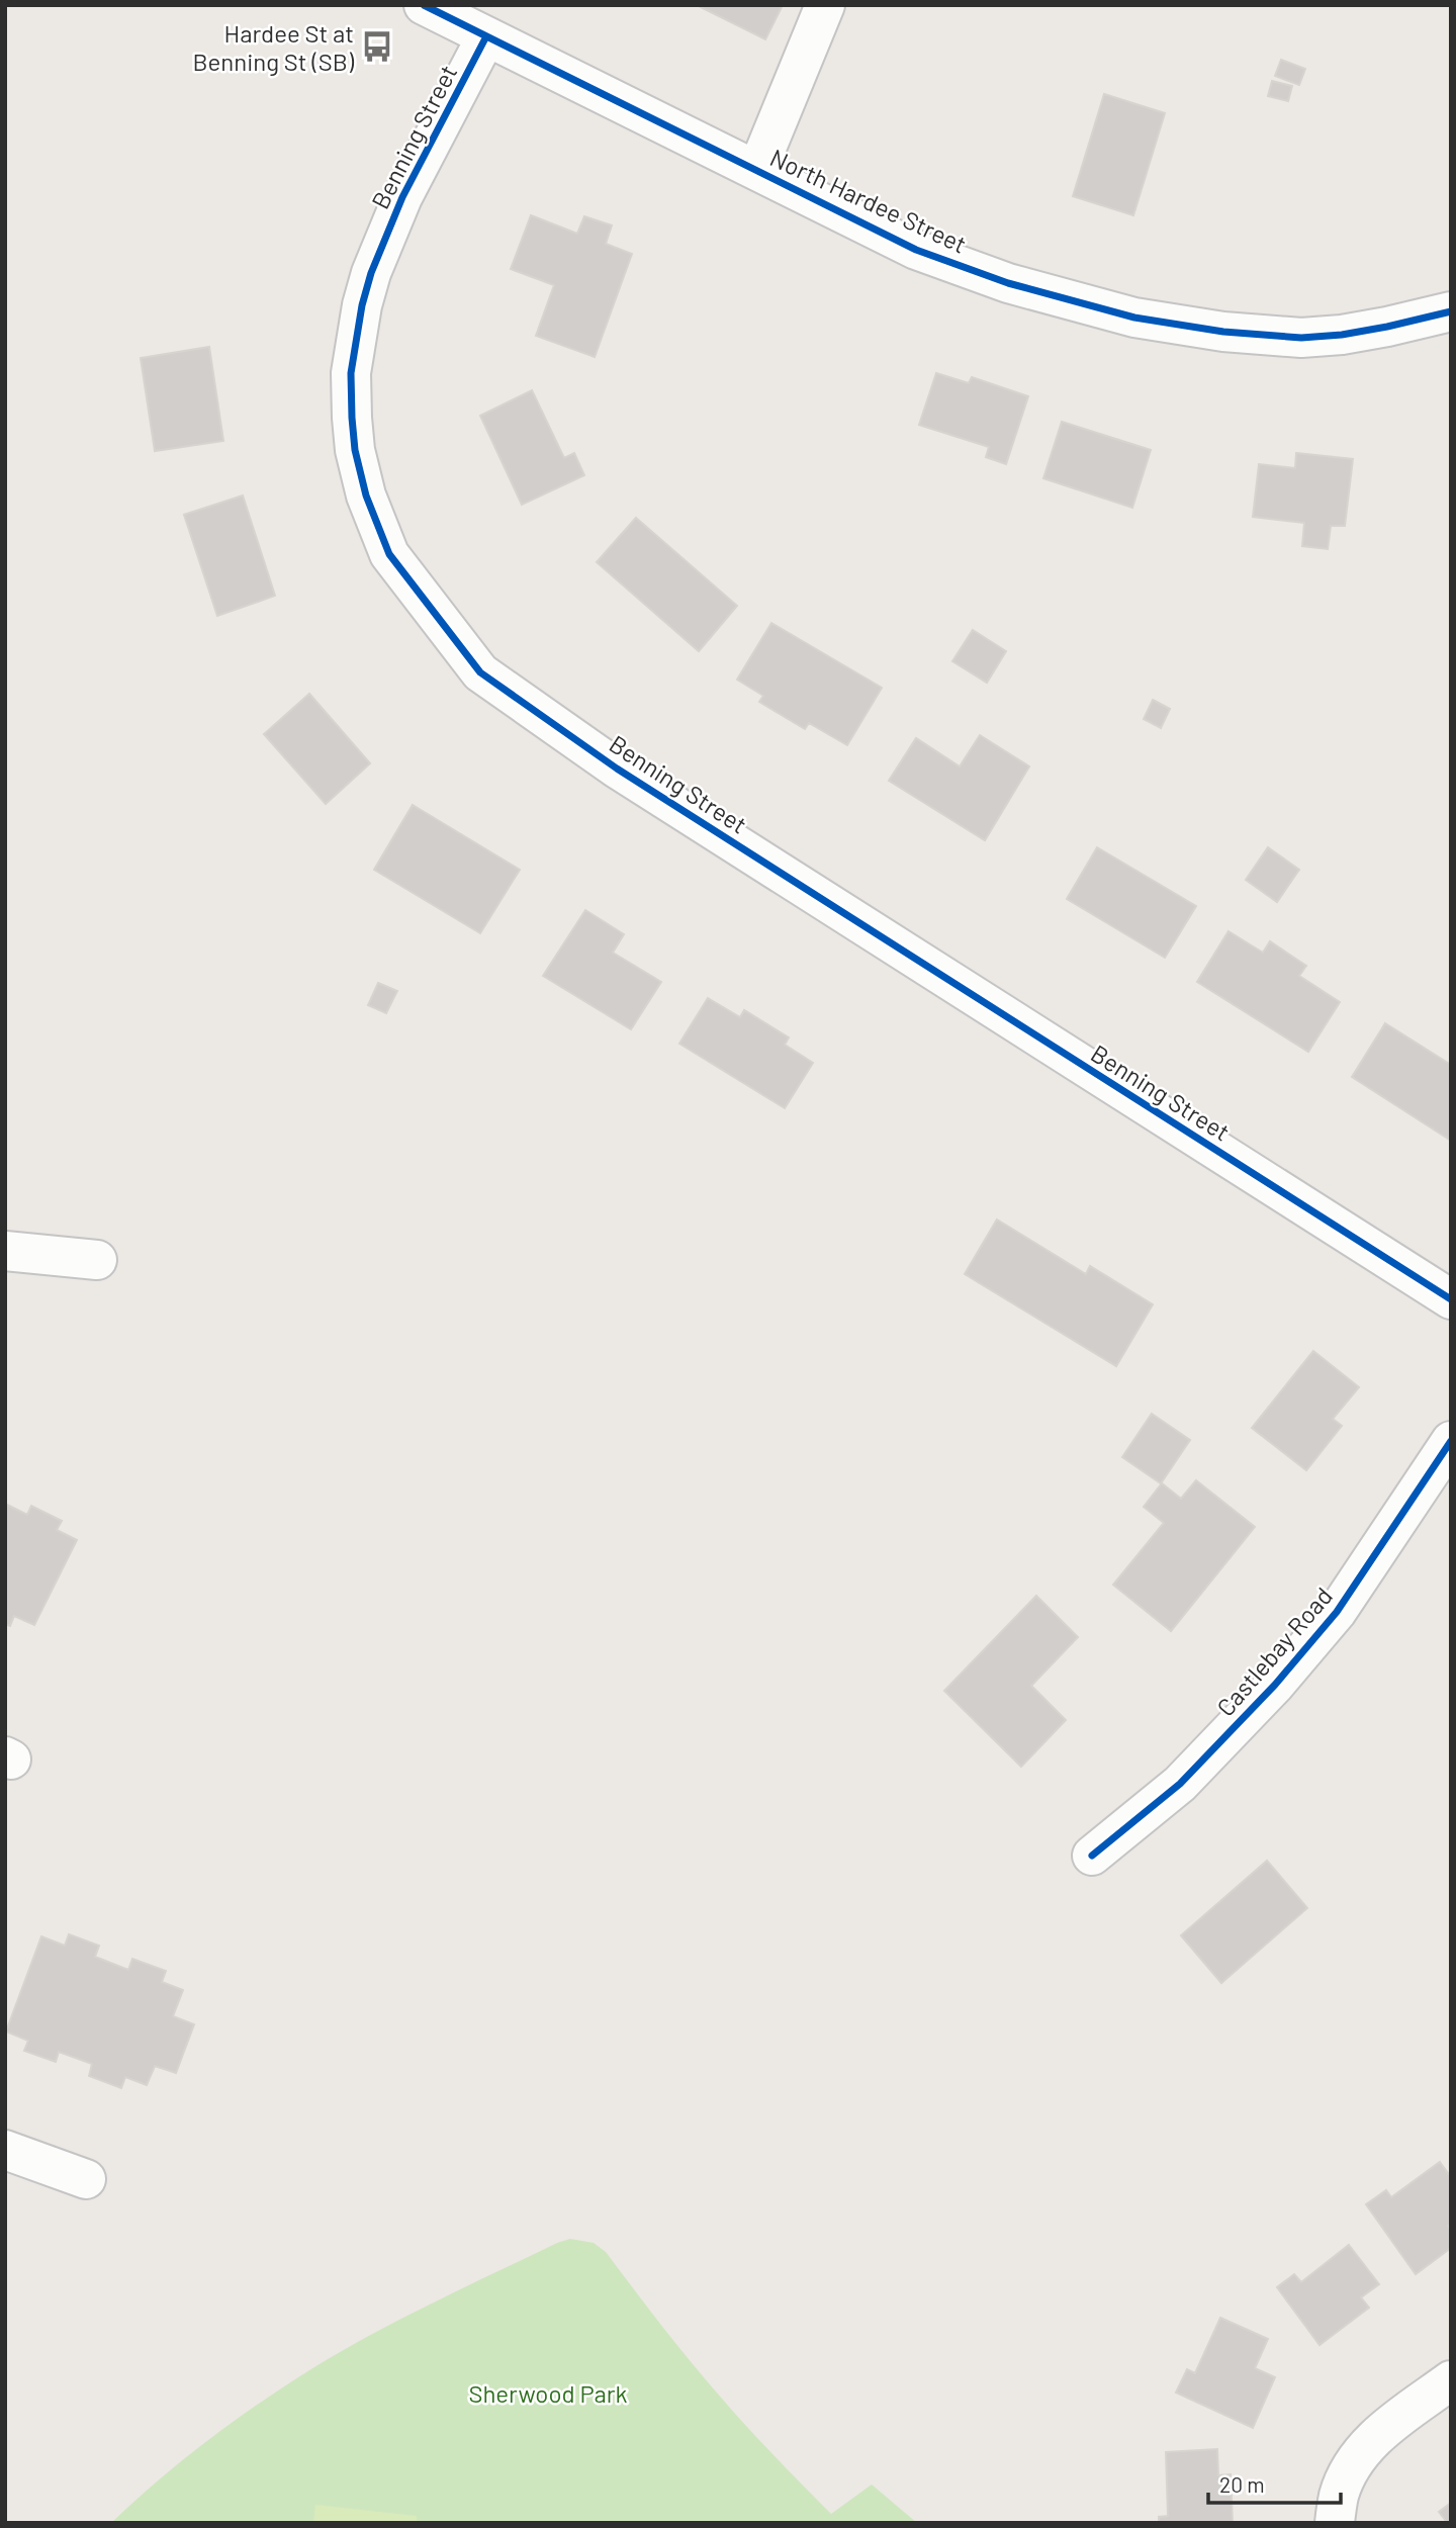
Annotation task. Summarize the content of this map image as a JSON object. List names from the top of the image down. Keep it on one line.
{"streets":{"street":["Benning Street","North Hardee Street","Castlebay Road"]},"crossings":[["Benning Street","North Hardee Street"]],"parks":["Sherwood Park"],"places":{"bus stop":["Hardee St at Benning St (SB)"]},"scale_bar":"20 m"}
